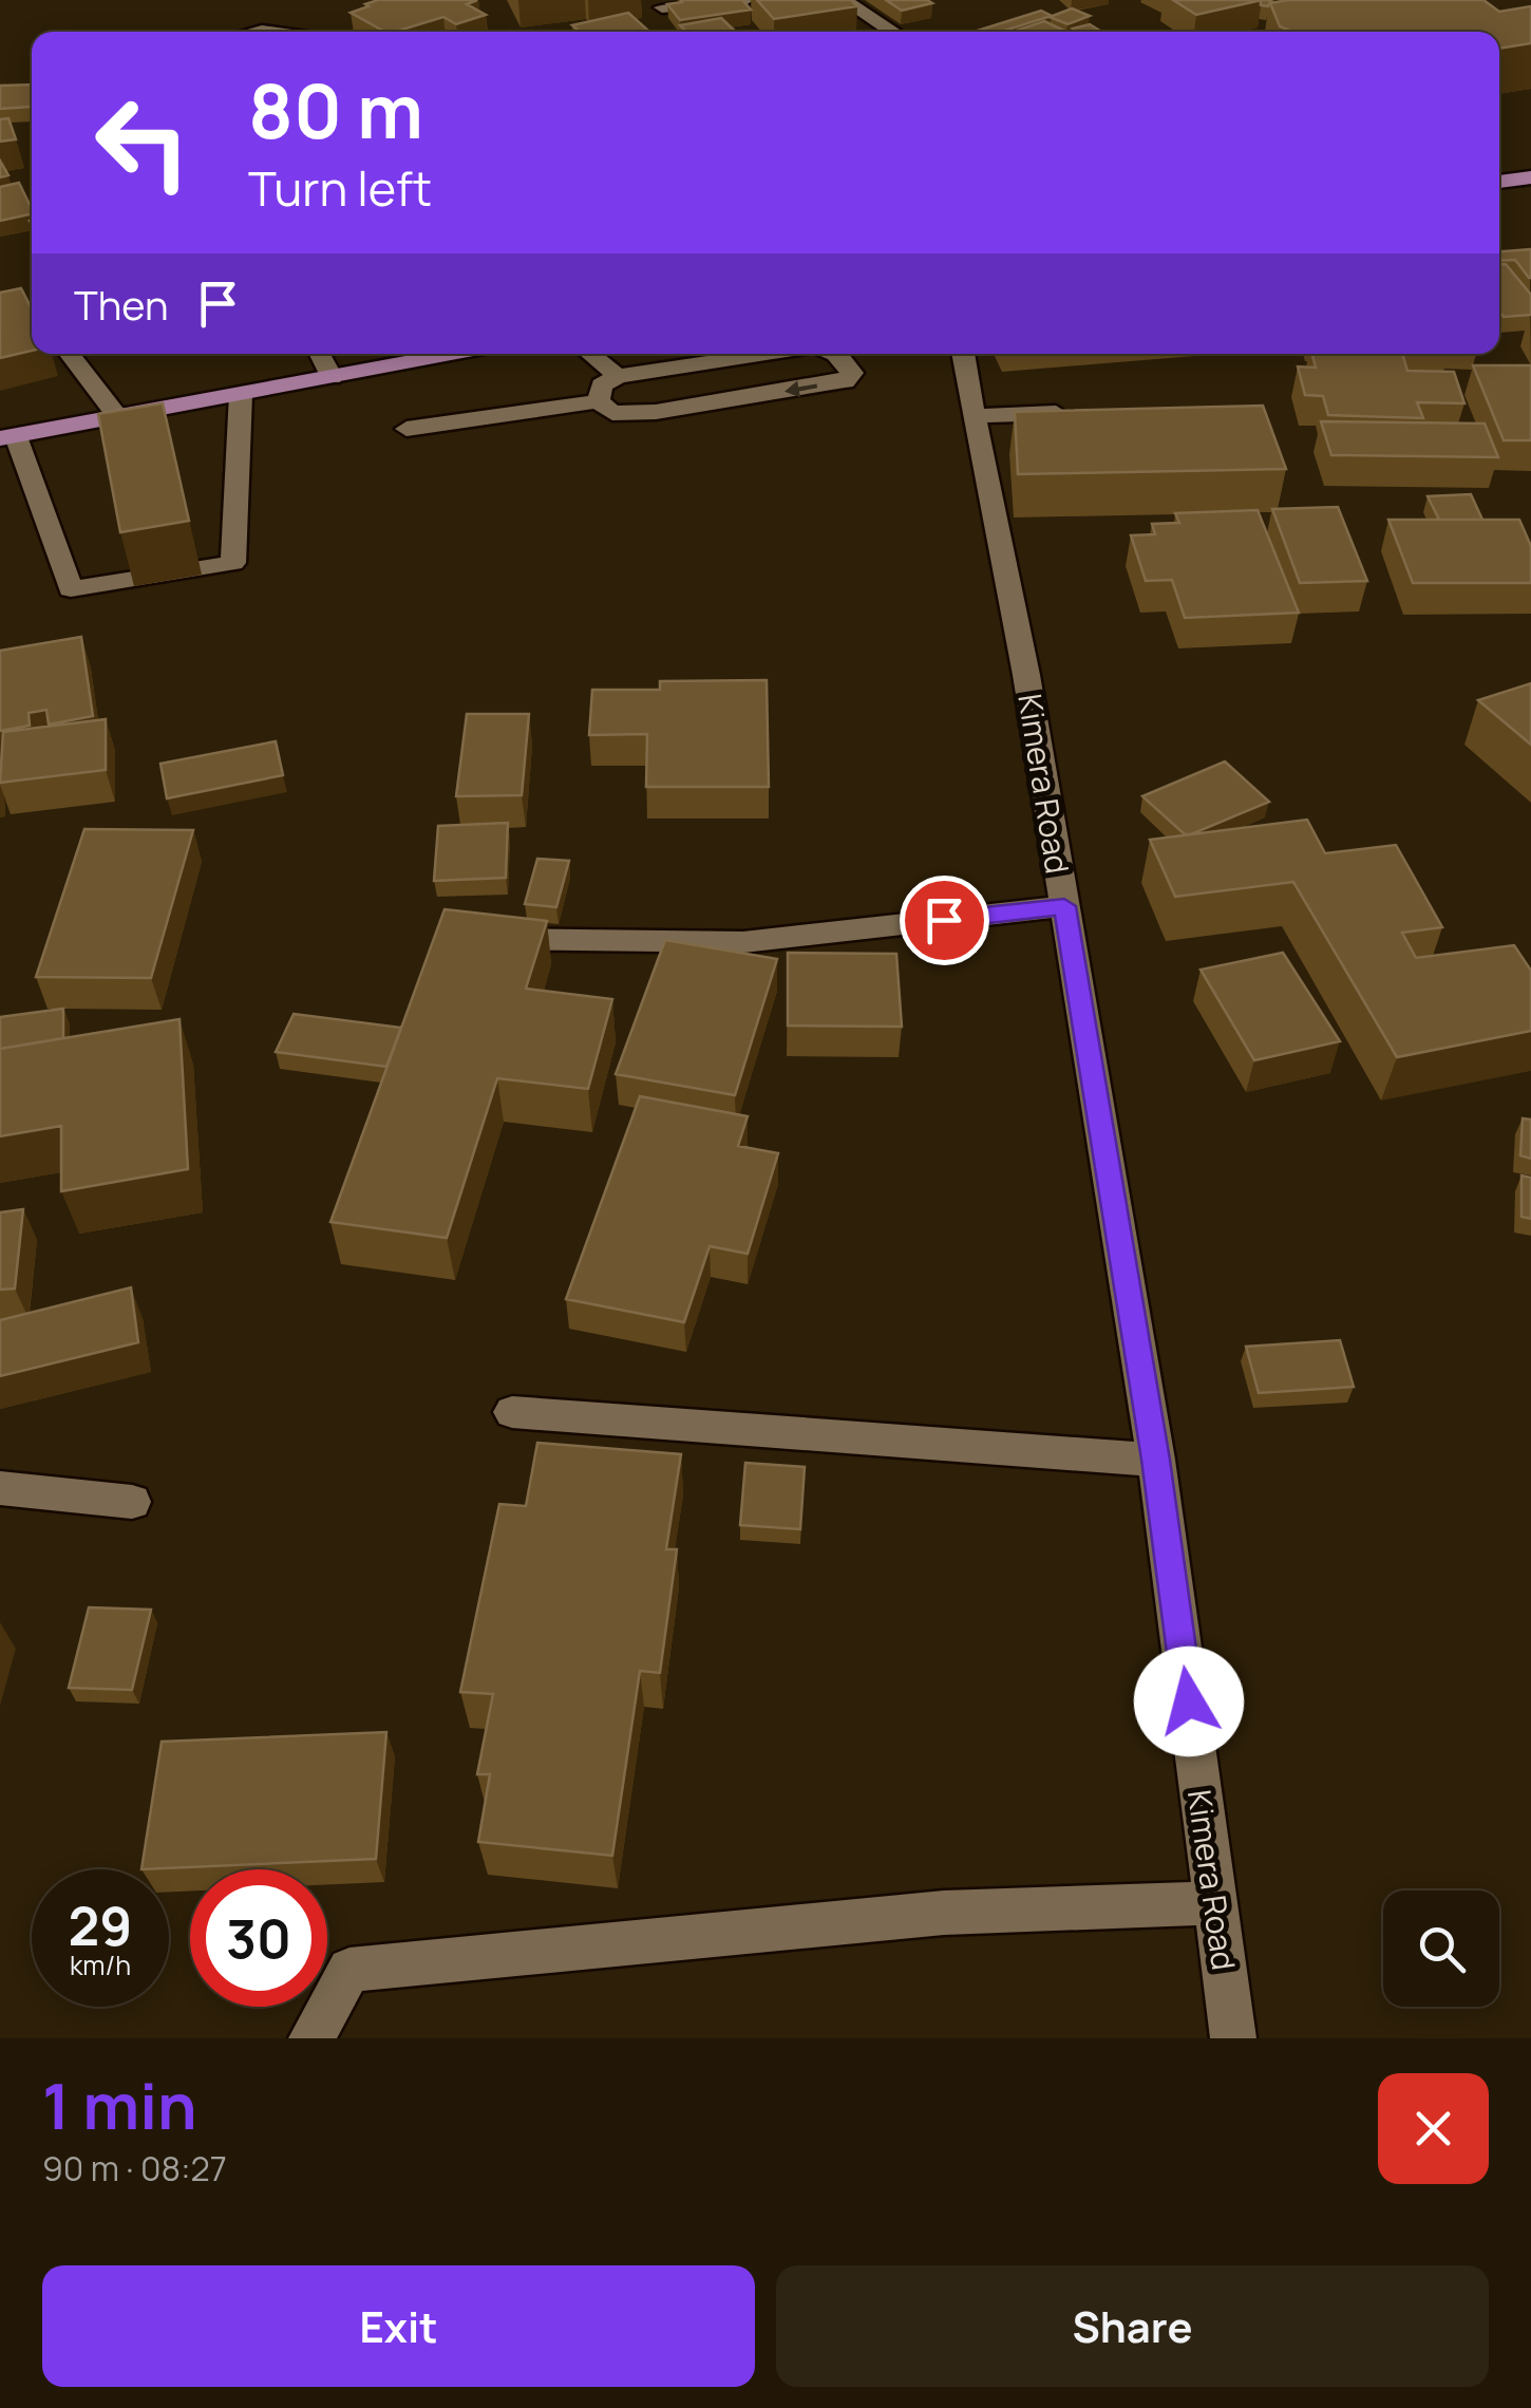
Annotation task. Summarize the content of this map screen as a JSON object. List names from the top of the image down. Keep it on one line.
{"streets":{"street":["Kimera Road"]},"page":{"turn":["80 m","Turn left"],"then":"Then","speed":"29 km/h","limit":"30","heading":["1 min","90 m · 08:27"],"buttons":["Exit","Share"]}}
